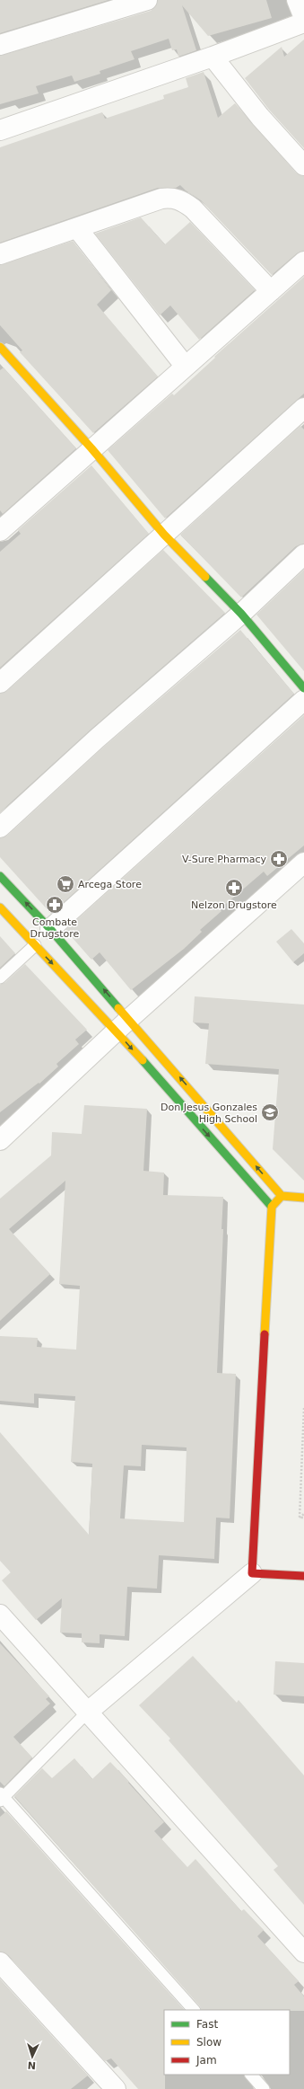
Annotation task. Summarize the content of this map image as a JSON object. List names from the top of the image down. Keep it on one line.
{"places":{"pharmacy":["V-Sure Pharmacy","Nelzon Drugstore","Combate Drugstore"],"supermarket":["Arcega Store"],"school or university":["Don Jesus Gonzales High School"]},"legend":["Fast","Slow","Jam"],"north":"bottom"}
